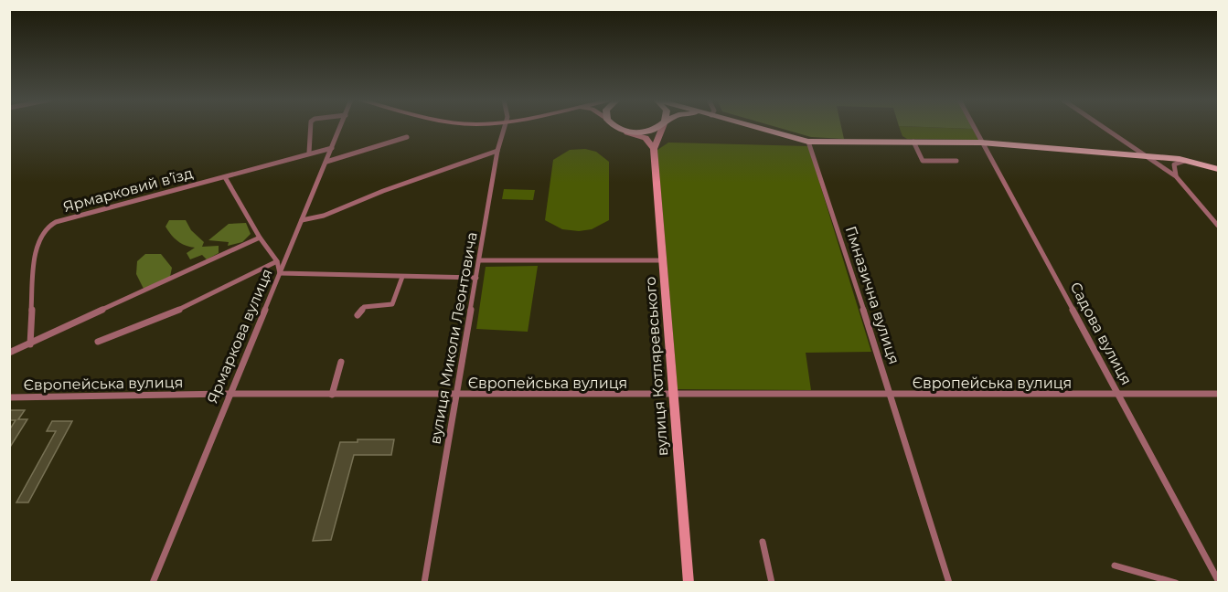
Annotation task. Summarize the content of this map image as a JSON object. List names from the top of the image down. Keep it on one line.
{"streets":{"main road":["вулиця Котляревського"],"street":["Ярмарковий вʼїзд","Гімназична вулиця","Садова вулиця","Ярмаркова вулиця","вулиця Миколи Леонтовича","Європейська вулиця"]},"crossings":[["Ярмарковий вʼїзд","Ярмаркова вулиця"],["Гімназична вулиця","Європейська вулиця"],["Садова вулиця","Європейська вулиця"],["Ярмаркова вулиця","Європейська вулиця"],["вулиця Миколи Леонтовича","Європейська вулиця"],["вулиця Котляревського","Європейська вулиця"]]}
